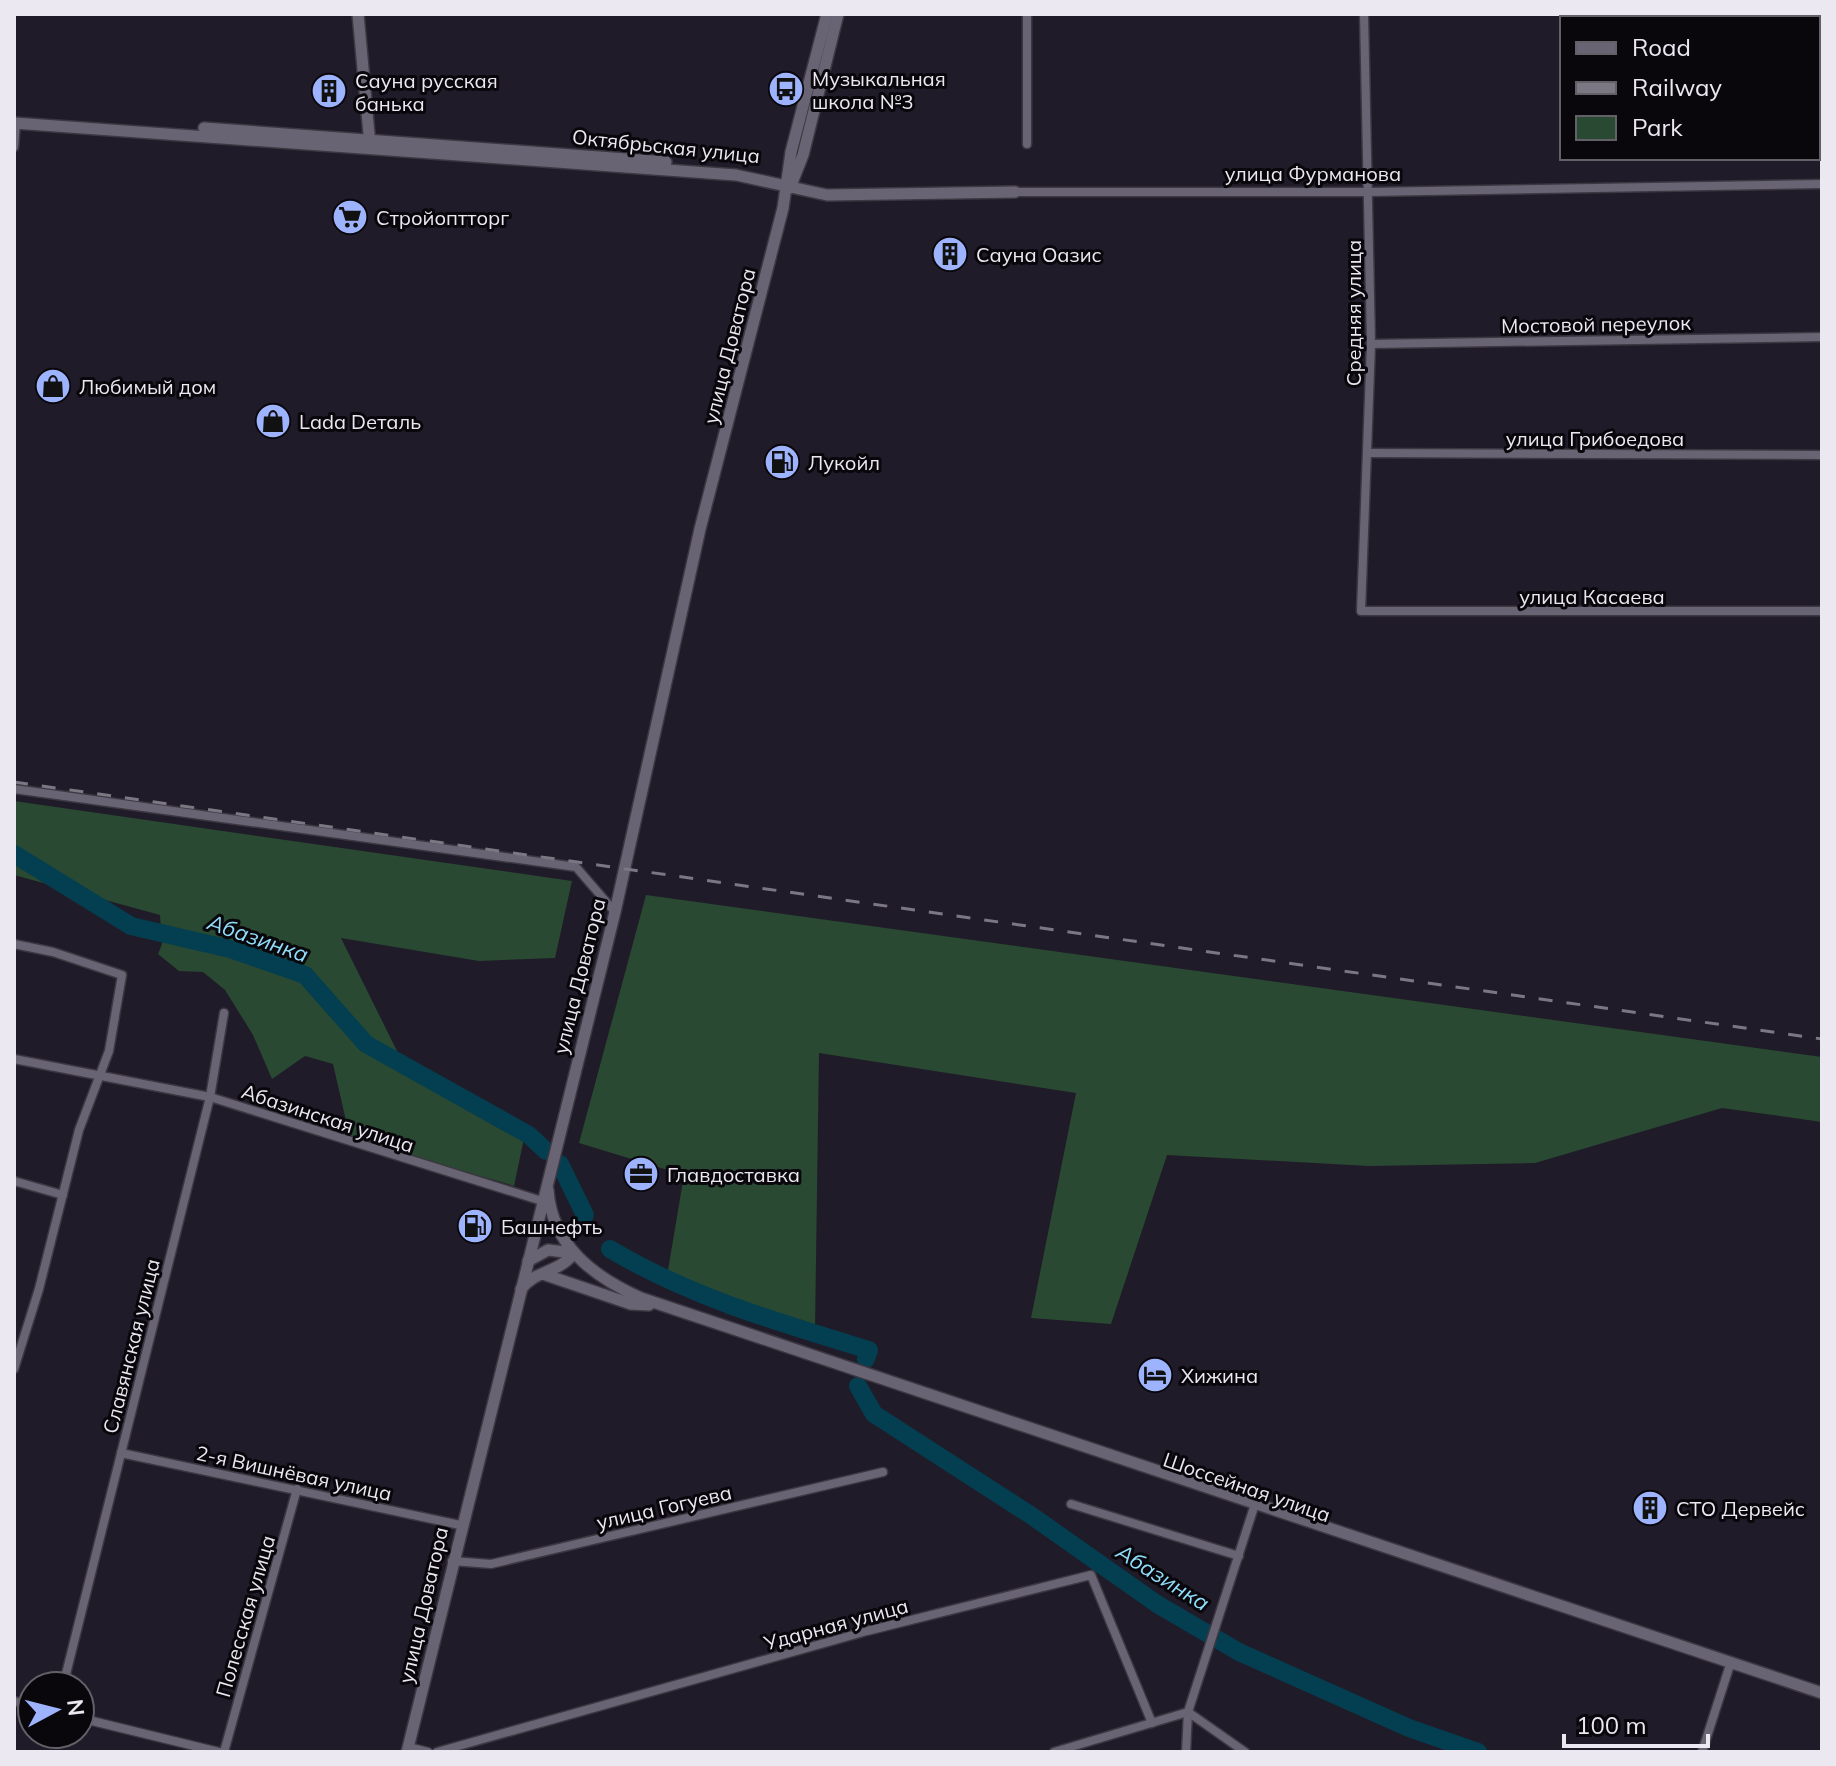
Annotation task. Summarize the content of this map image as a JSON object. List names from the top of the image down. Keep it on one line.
{"streets":{"main road":["Октябрьская улица","улица Фурманова","улица Доватора","Шоссейная улица"],"street":["Средняя улица","Мостовой переулок","улица Грибоедова","улица Касаева","Абазинская улица","Славянская улица","2-я Вишнёвая улица","улица Гогуева","Полесская улица","Ударная улица"]},"crossings":[["Октябрьская улица","улица Фурманова"],["Октябрьская улица","улица Доватора"],["улица Фурманова","Средняя улица"],["Средняя улица","Мостовой переулок"],["Средняя улица","улица Грибоедова"],["Средняя улица","улица Касаева"],["улица Доватора","Абазинская улица"],["улица Доватора","2-я Вишнёвая улица"],["улица Доватора","улица Гогуева"],["Абазинская улица","Славянская улица"],["Славянская улица","2-я Вишнёвая улица"],["2-я Вишнёвая улица","Полесская улица"]],"water":["Абазинка"],"places":{"bus stop":["Музыкальная школа №3"],"building":["Сауна русская банька","Сауна Оазис","СТО Дервейс"],"supermarket":["Стройоптторг"],"shop":["Любимый дом","Lada Dеталь"],"fuel station":["Лукойл","Башнефть"],"office":["Главдоставка"],"hotel":["Хижина"]},"legend":["Road","Railway","Park"],"scale_bar":"100 m","north":"right"}
